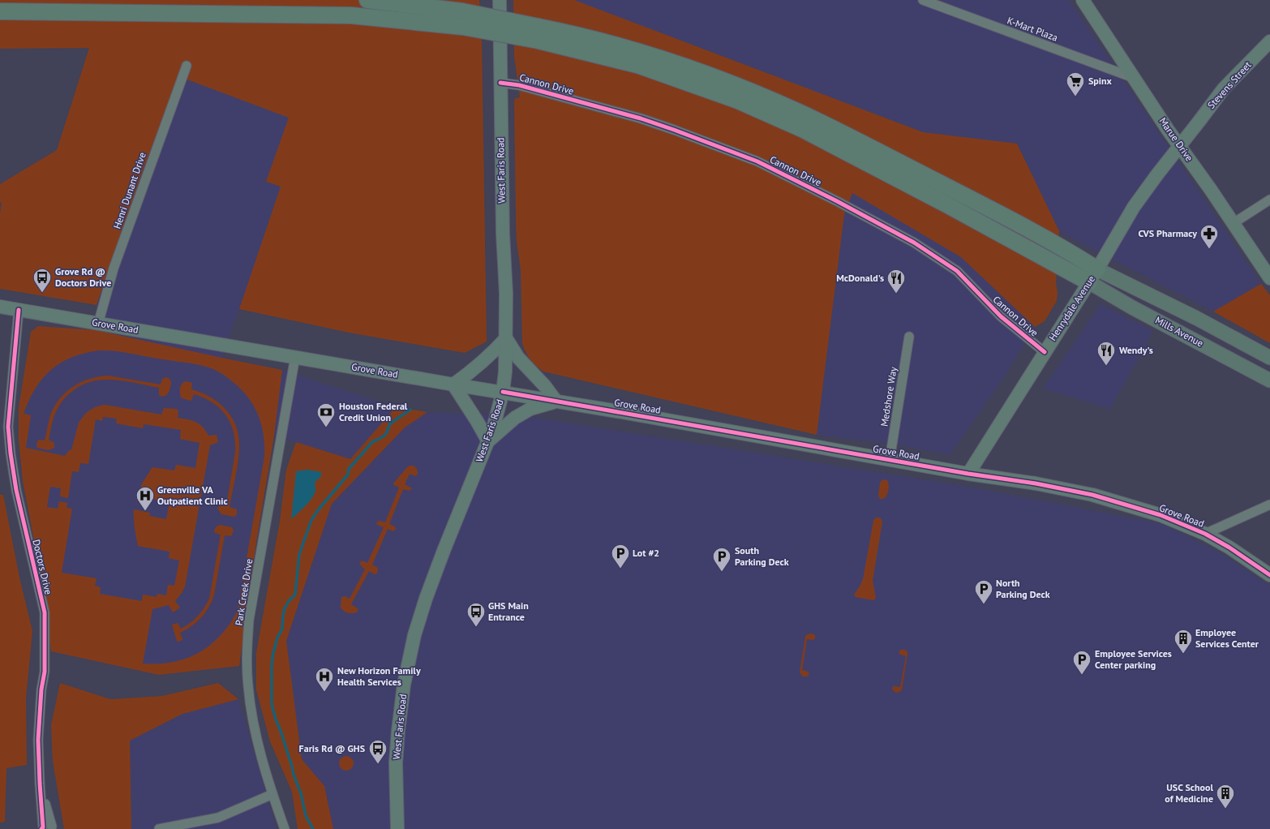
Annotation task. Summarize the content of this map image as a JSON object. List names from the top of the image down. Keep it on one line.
{"streets":{"main road":["Stevens Street","Marue Drive","West Faris Road","Henrydale Avenue","Grove Road","Mills Avenue"],"street":["K-Mart Plaza","Cannon Drive","Henri Dunant Drive","Medshore Way","Doctors Drive","Park Creek Drive"]},"crossings":[["K-Mart Plaza","Marue Drive"],["Cannon Drive","West Faris Road"],["Cannon Drive","Henrydale Avenue"],["Stevens Street","Marue Drive"],["Stevens Street","Henrydale Avenue"],["Marue Drive","Henrydale Avenue"],["West Faris Road","Grove Road"],["Henri Dunant Drive","Grove Road"],["Henrydale Avenue","Grove Road"],["Henrydale Avenue","Mills Avenue"],["Grove Road","Medshore Way"],["Grove Road","Doctors Drive"],["Grove Road","Park Creek Drive"]],"places":{"supermarket":["Spinx"],"pharmacy":["CVS Pharmacy"],"bus stop":["Grove Rd @ Doctors Drive","GHS Main Entrance","Faris Rd @ GHS"],"restaurant":["McDonald's","Wendy's"],"bank":["Houston Federal Credit Union"],"hospital":["Greenville VA Outpatient Clinic","New Horizon Family Health Services"],"parking":["Lot #2","South Parking Deck","North Parking Deck","Employee Services Center parking"],"building":["Employee Services Center","USC School of Medicine"]}}
